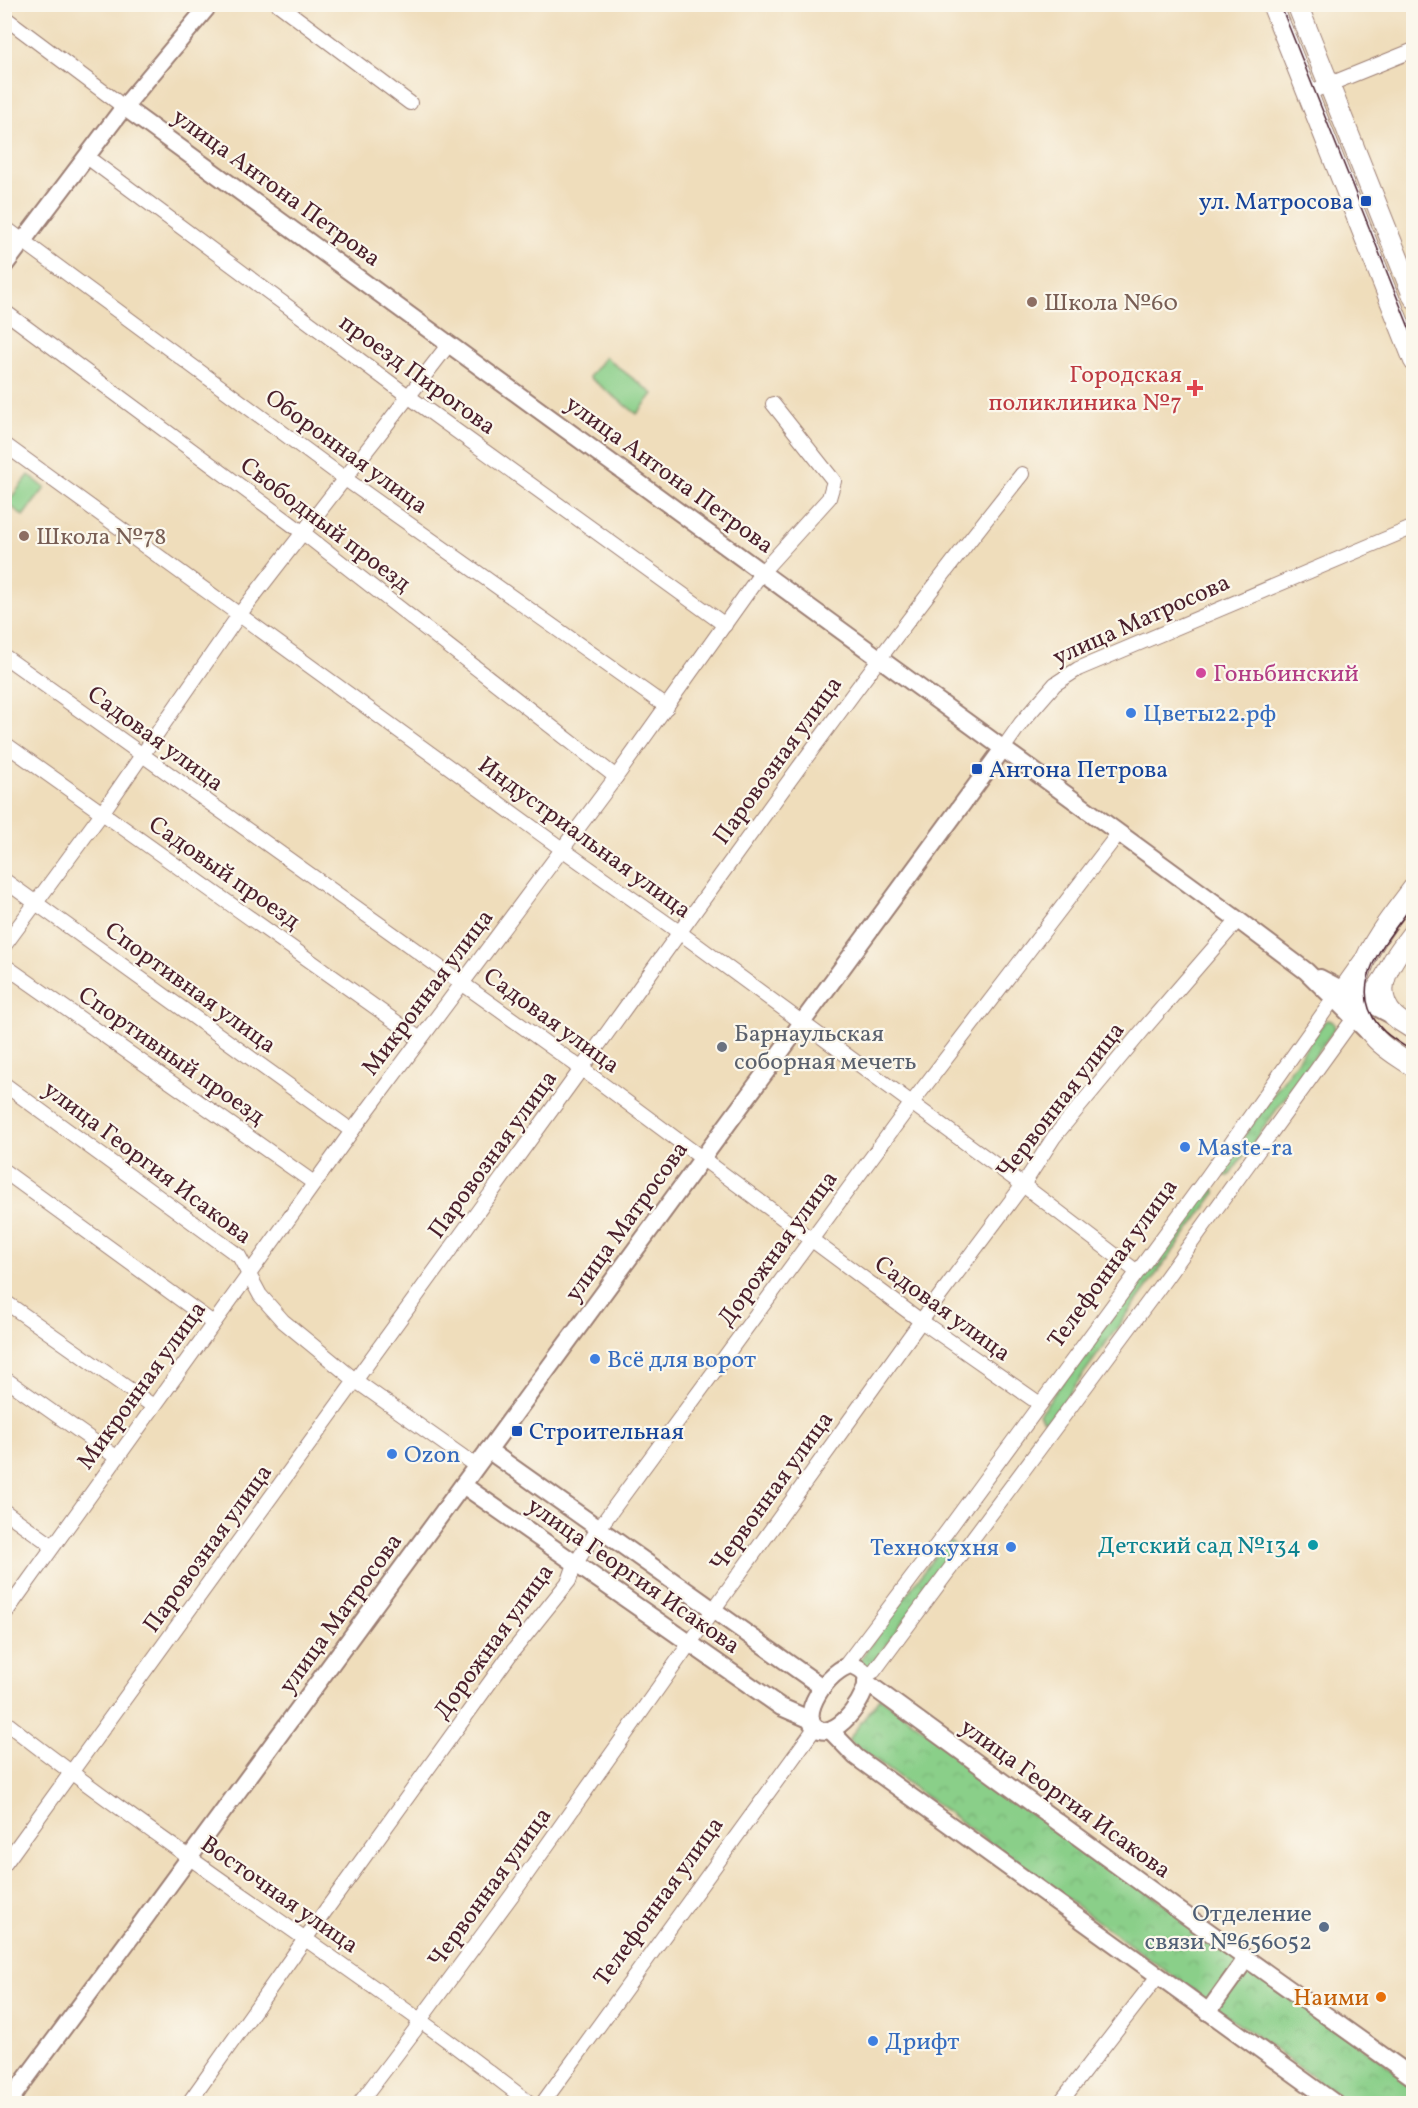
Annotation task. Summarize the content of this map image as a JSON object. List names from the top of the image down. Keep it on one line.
{"streets":{"main road":["улица Антона Петрова","Телефонная улица"],"street":["проезд Пирогова","Оборонная улица","Свободный проезд","улица Матросова","Садовая улица","Паровозная улица","Индустриальная улица","Садовый проезд","Спортивная улица","Микронная улица","Спортивный проезд","Червонная улица","улица Георгия Исакова","Дорожная улица","Восточная улица"]},"crossings":[["улица Антона Петрова","улица Матросова"],["улица Антона Петрова","Паровозная улица"],["улица Антона Петрова","Микронная улица"],["улица Антона Петрова","Червонная улица"],["улица Антона Петрова","Дорожная улица"],["улица Антона Петрова","Телефонная улица"],["проезд Пирогова","Микронная улица"],["Оборонная улица","Микронная улица"],["Свободный проезд","Микронная улица"],["улица Матросова","Садовая улица"],["улица Матросова","Индустриальная улица"],["улица Матросова","улица Георгия Исакова"],["улица Матросова","Восточная улица"],["Садовая улица","Паровозная улица"],["Садовая улица","Микронная улица"],["Садовая улица","Червонная улица"],["Садовая улица","Дорожная улица"],["Садовая улица","Телефонная улица"],["Паровозная улица","Индустриальная улица"],["Паровозная улица","улица Георгия Исакова"],["Паровозная улица","Восточная улица"],["Индустриальная улица","Микронная улица"],["Индустриальная улица","Червонная улица"],["Индустриальная улица","Дорожная улица"],["Индустриальная улица","Телефонная улица"],["Садовый проезд","Микронная улица"],["Спортивная улица","Микронная улица"],["Микронная улица","Спортивный проезд"],["Микронная улица","улица Георгия Исакова"],["Червонная улица","улица Георгия Исакова"],["Червонная улица","Восточная улица"],["улица Георгия Исакова","Дорожная улица"],["улица Георгия Исакова","Телефонная улица"],["Дорожная улица","Восточная улица"]],"places":{"transit":["ул. Матросова","Антона Петрова","Строительная"],"other":["Школа №60","Школа №78","Гоньбинский","Цветы22.рф","Барнаульская соборная мечеть","Maste-ra","Всё для ворот","Ozon","Детский сад №134","Технокухня","Отделение связи №656052","Наими","Дрифт"],"health":["Городская поликлиника №7"]}}
